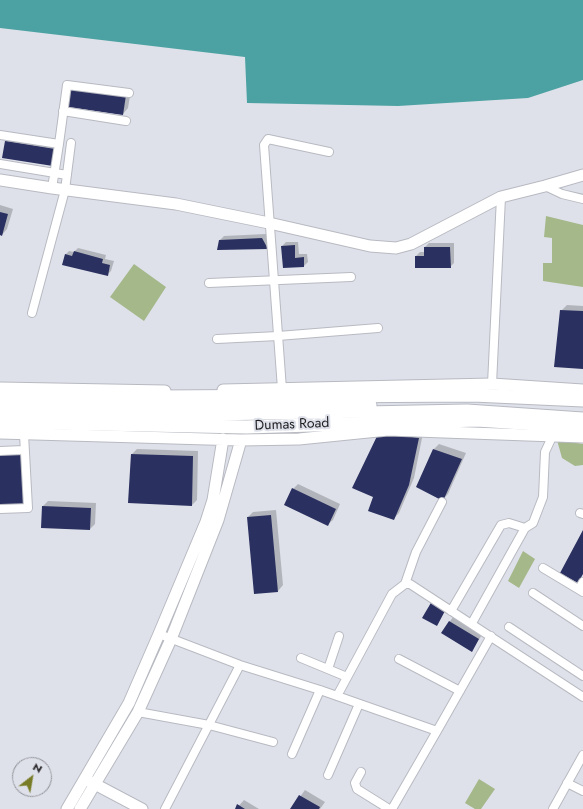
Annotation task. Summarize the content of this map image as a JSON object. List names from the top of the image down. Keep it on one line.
{"streets":{"main road":["Dumas Road"]},"north":"top right"}
